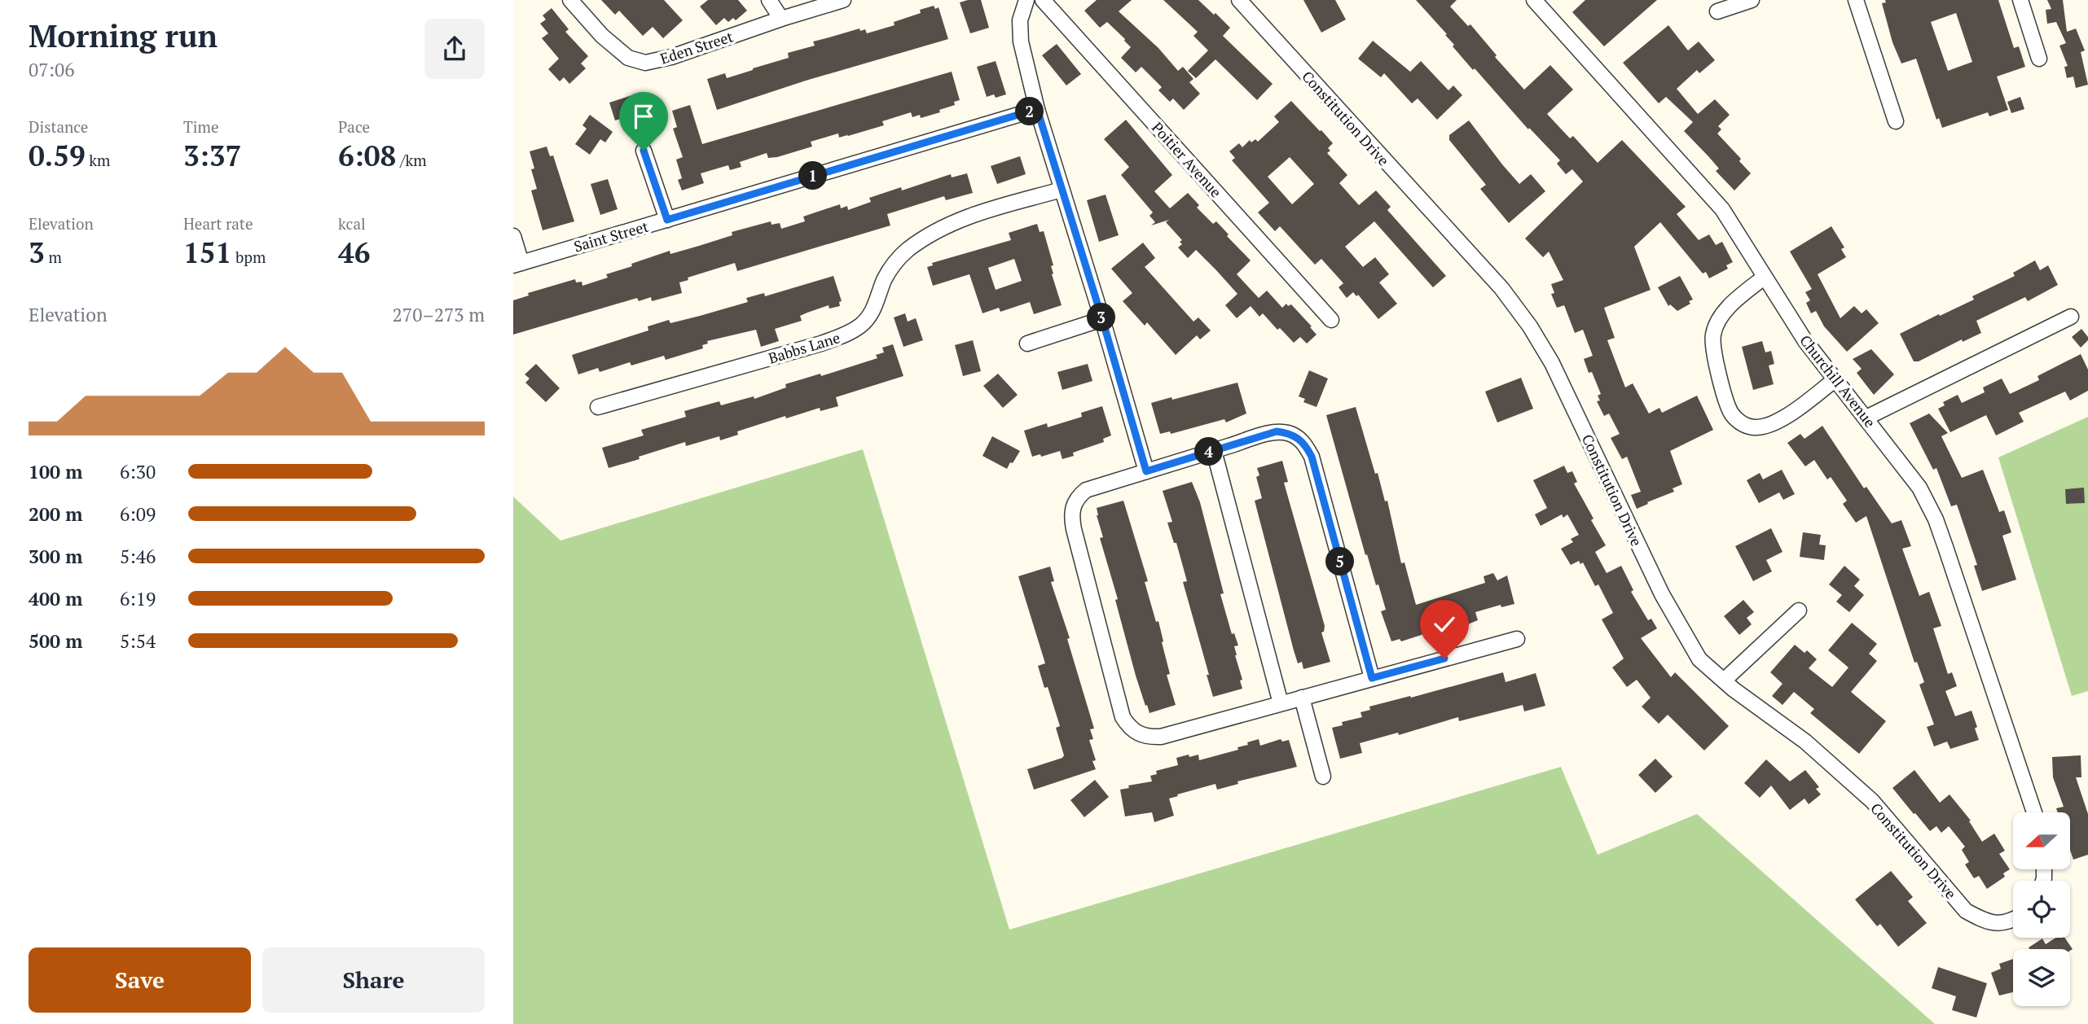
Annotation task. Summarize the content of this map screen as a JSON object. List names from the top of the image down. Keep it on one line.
{"streets":{"street":["Eden Street","Constitution Drive","Poitier Avenue","Saint Street","Babbs Lane","Churchill Avenue"]},"north":"left","page":{"heading":["Morning run","07:06"],"stats":[["Distance","0.59 km"],["Time","3:37"],["Pace","6:08 /km"],["Elevation","3 m"],["Heart rate","151 bpm"],["kcal","46"]],"pins":["2","1","3","4","5"],"chart":["Elevation","270–273 m"],"list":[{"name":"100 m","note":"6:30"},{"name":"200 m","note":"6:09"},{"name":"300 m","note":"5:46"},{"name":"400 m","note":"6:19"},{"name":"500 m","note":"5:54"}],"buttons":["Save","Share"]}}
